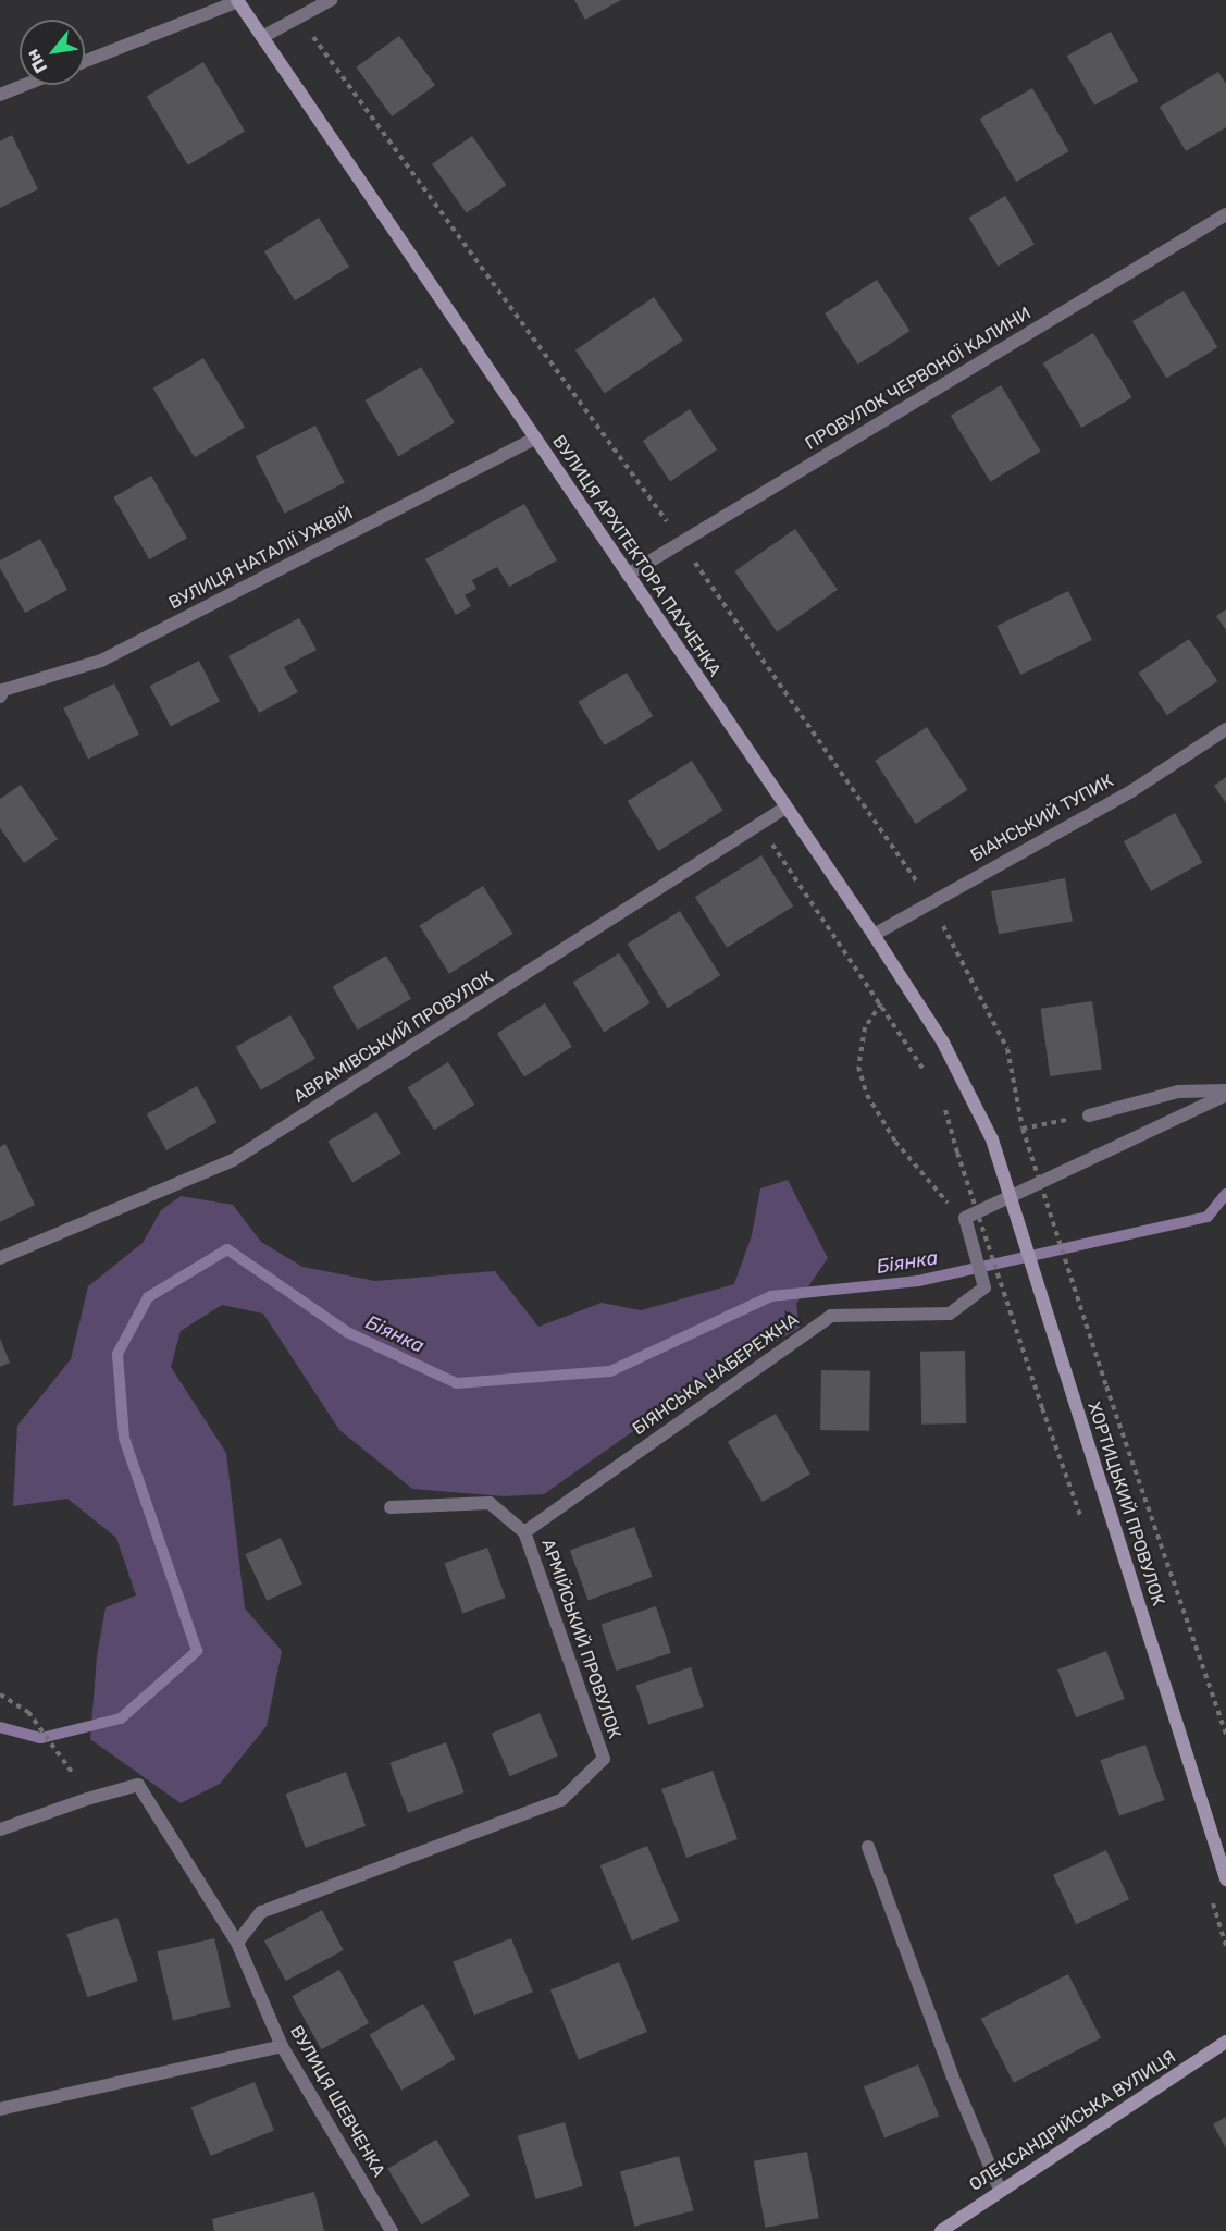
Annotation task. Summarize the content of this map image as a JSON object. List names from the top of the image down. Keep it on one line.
{"streets":{"street":["ПРОВУЛОК ЧЕРВОНОЇ КАЛИНИ","ВУЛИЦЯ АРХІТЕКТОРА ПАУЧЕНКА","ВУЛИЦЯ НАТАЛІЇ УЖВІЙ","БІАНСЬКИЙ ТУПИК","АВРАМІВСЬКИЙ ПРОВУЛОК","БІЯНСЬКА НАБЕРЕЖНА","ХОРТИЦЬКИЙ ПРОВУЛОК","АРМІЙСЬКИЙ ПРОВУЛОК","ВУЛИЦЯ ШЕВЧЕНКА","ОЛЕКСАНДРІЙСЬКА ВУЛИЦЯ"]},"crossings":[["ПРОВУЛОК ЧЕРВОНОЇ КАЛИНИ","ВУЛИЦЯ АРХІТЕКТОРА ПАУЧЕНКА"],["ВУЛИЦЯ АРХІТЕКТОРА ПАУЧЕНКА","ВУЛИЦЯ НАТАЛІЇ УЖВІЙ"],["ВУЛИЦЯ АРХІТЕКТОРА ПАУЧЕНКА","БІАНСЬКИЙ ТУПИК"],["ВУЛИЦЯ АРХІТЕКТОРА ПАУЧЕНКА","АВРАМІВСЬКИЙ ПРОВУЛОК"],["ВУЛИЦЯ АРХІТЕКТОРА ПАУЧЕНКА","ХОРТИЦЬКИЙ ПРОВУЛОК"],["БІЯНСЬКА НАБЕРЕЖНА","АРМІЙСЬКИЙ ПРОВУЛОК"],["АРМІЙСЬКИЙ ПРОВУЛОК","ВУЛИЦЯ ШЕВЧЕНКА"]],"water":["Біянка"],"north":"bottom left"}
